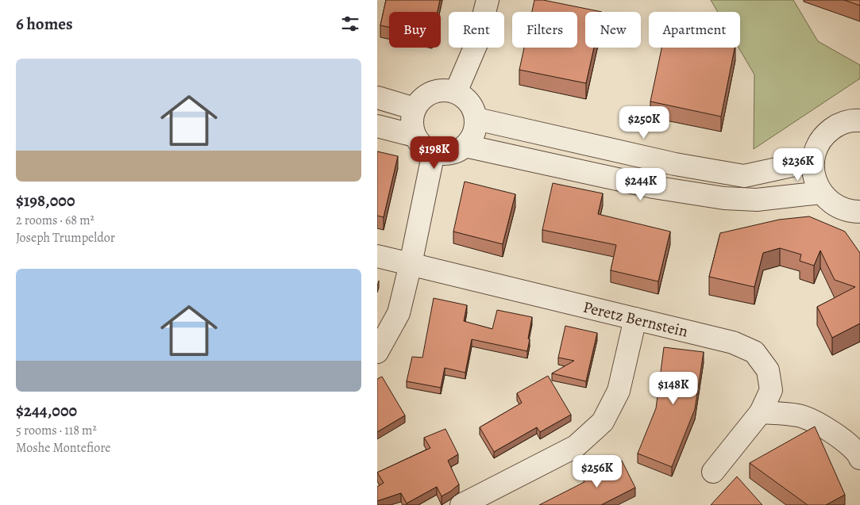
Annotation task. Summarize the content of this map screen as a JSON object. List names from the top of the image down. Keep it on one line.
{"streets":{"street":["Peretz Bernstein"]},"page":{"heading":"6 homes","chip":["Buy","Rent","Filters","New","Apartment"],"list":[{"name":"$198,000","note":"2 rooms · 68 m² · Joseph Trumpeldor"},{"name":"$244,000","note":"5 rooms · 118 m² · Moshe Montefiore"}],"price":["$250K","$198K","$236K","$244K","$148K","$256K"]}}
